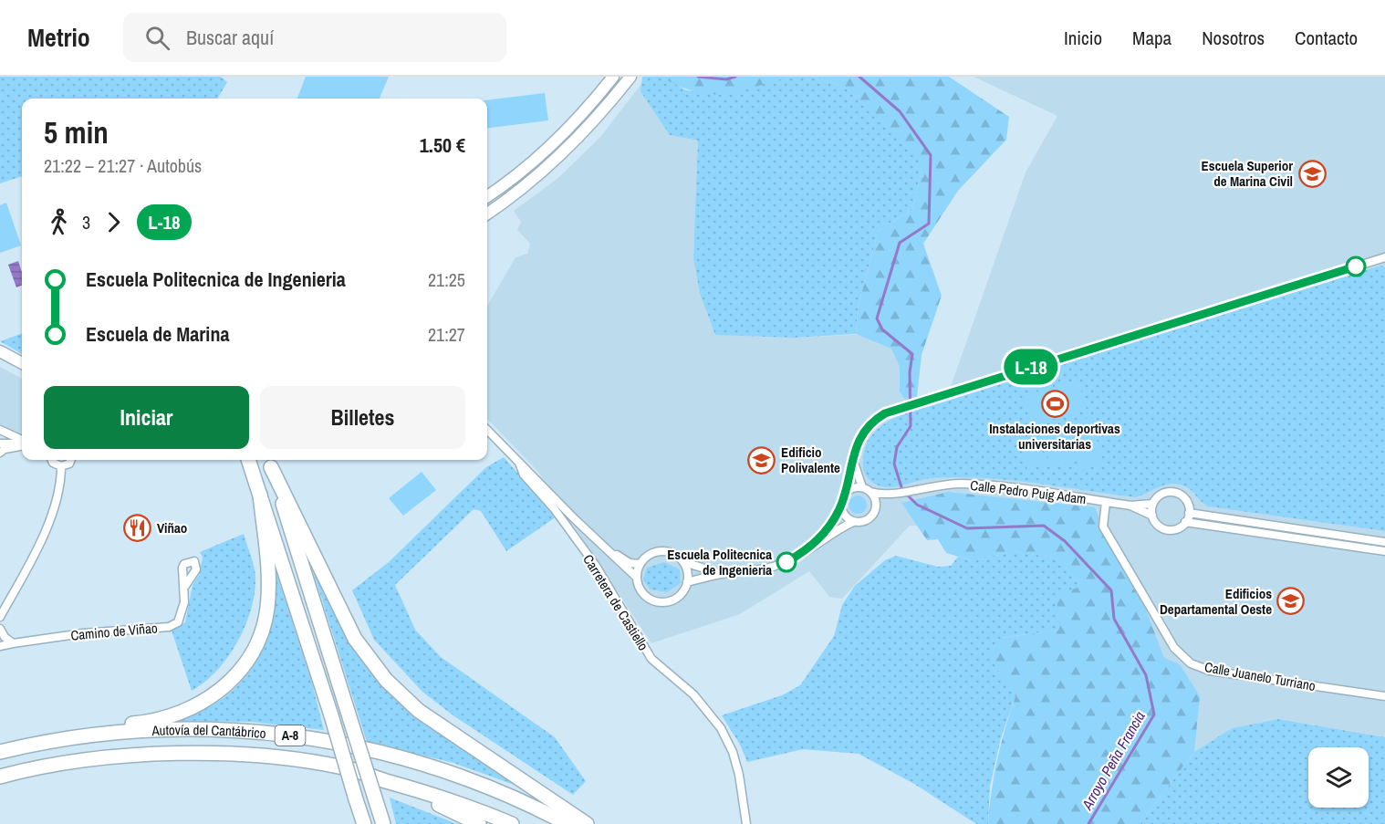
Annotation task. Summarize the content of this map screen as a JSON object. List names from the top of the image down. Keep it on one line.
{"streets":{"highway":["Autovía del Cantábrico","A-8"],"street":["Calle Pedro Puig Adam","Carretera de Castiello","Camino de Viñao","Calle Juanelo Turriano"]},"crossings":[["Calle Pedro Puig Adam","Calle Juanelo Turriano"]],"water":["Arroyo Peña Francia"],"places":{"school or university":["Escuela Superior de Marina Civil","Edificio Polivalente","Edificios Departamental Oeste"],"sports":["Instalaciones deportivas universitarias"],"restaurant":["Viñao"],"other":["Escuela Politecnica de Ingenieria"]},"lines":["bus line L-18"],"page":{"header":"Metrio","search":"Buscar aquí","nav":["Inicio","Mapa","Nosotros","Contacto"],"on_map":"L-18","heading":["5 min","21:22 – 21:27 · Autobús","1.50 €"],"legs":["3","L-18"],"list":[{"name":"Escuela Politecnica de Ingenieria","value":"21:25"},{"name":"Escuela de Marina","value":"21:27"}],"buttons":["Iniciar","Billetes"]}}
